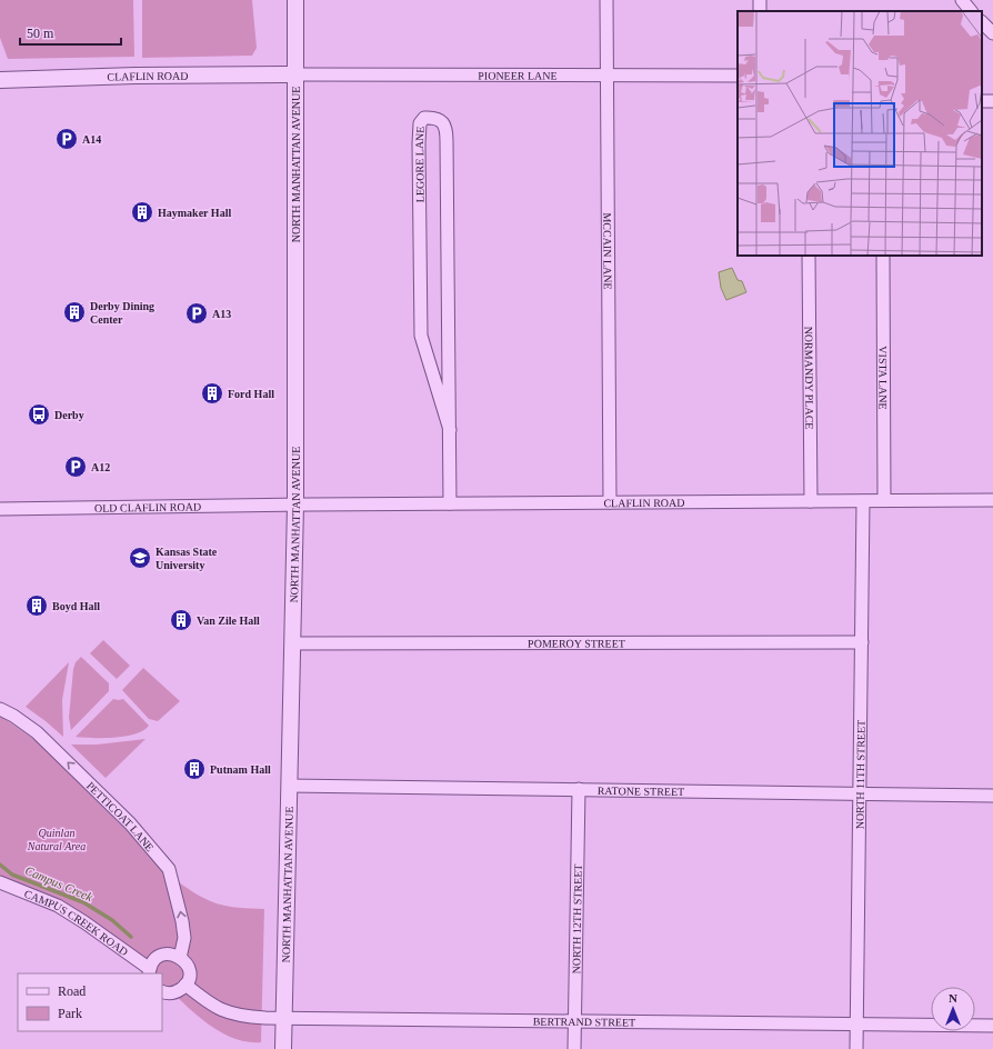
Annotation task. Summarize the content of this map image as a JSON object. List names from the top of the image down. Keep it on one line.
{"streets":{"street":["CLAFLIN ROAD","PIONEER LANE","NORTH MANHATTAN AVENUE","LEGORE LANE","MCCAIN LANE","NORMANDY PLACE","VISTA LANE","OLD CLAFLIN ROAD","POMEROY STREET","NORTH 11TH STREET","RATONE STREET","PETTICOAT LANE","NORTH 12TH STREET","CAMPUS CREEK ROAD","BERTRAND STREET"]},"crossings":[["CLAFLIN ROAD","PIONEER LANE"],["CLAFLIN ROAD","NORTH MANHATTAN AVENUE"],["CLAFLIN ROAD","LEGORE LANE"],["CLAFLIN ROAD","MCCAIN LANE"],["CLAFLIN ROAD","NORMANDY PLACE"],["CLAFLIN ROAD","VISTA LANE"],["CLAFLIN ROAD","OLD CLAFLIN ROAD"],["CLAFLIN ROAD","NORTH 11TH STREET"],["PIONEER LANE","NORTH MANHATTAN AVENUE"],["PIONEER LANE","MCCAIN LANE"],["NORTH MANHATTAN AVENUE","OLD CLAFLIN ROAD"],["NORTH MANHATTAN AVENUE","POMEROY STREET"],["NORTH MANHATTAN AVENUE","RATONE STREET"],["NORTH MANHATTAN AVENUE","BERTRAND STREET"],["POMEROY STREET","NORTH 11TH STREET"],["NORTH 11TH STREET","RATONE STREET"],["NORTH 11TH STREET","BERTRAND STREET"],["RATONE STREET","NORTH 12TH STREET"],["NORTH 12TH STREET","BERTRAND STREET"]],"one_way":["PETTICOAT LANE"],"water":["Campus Creek"],"parks":["Quinlan Natural Area"],"places":{"parking":["A14","A13","A12"],"building":["Haymaker Hall","Derby Dining Center","Ford Hall","Boyd Hall","Van Zile Hall","Putnam Hall"],"bus stop":["Derby"],"school or university":["Kansas State University"]},"legend":["Road","Park"],"scale_bar":"50 m","north":"top"}
